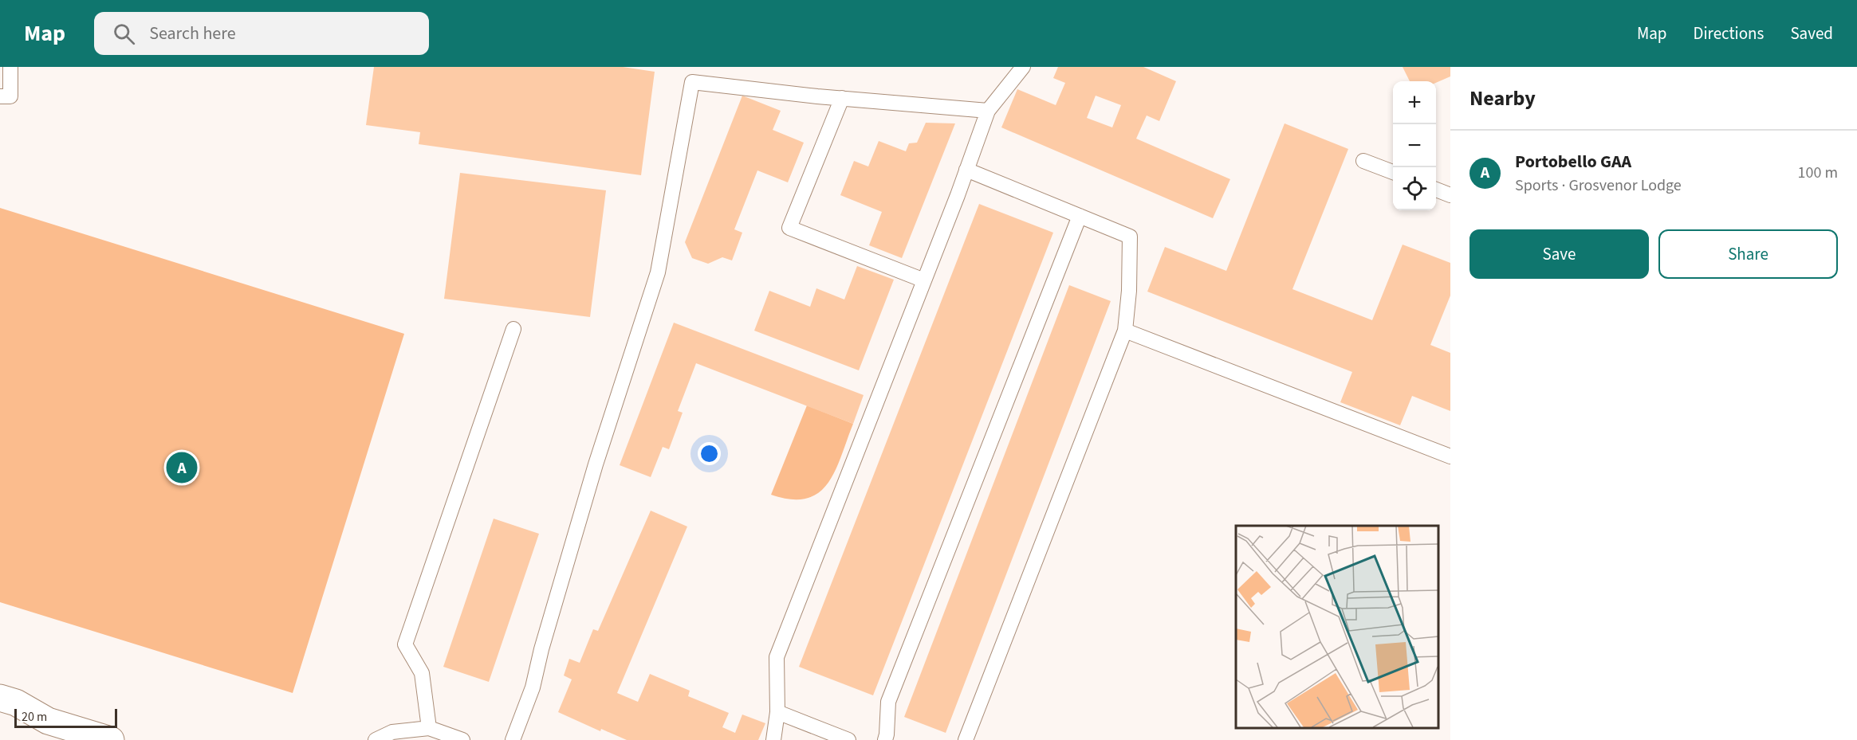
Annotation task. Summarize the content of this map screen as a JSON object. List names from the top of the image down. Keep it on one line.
{"scale_bar":"20 m","page":{"header":"Map","search":"Search here","nav":["Map","Directions","Saved"],"heading":"Nearby","map_buttons":["+","−"],"list":[{"mark":"A","name":"Portobello GAA","note":"Sports · Grosvenor Lodge","value":"100 m"}],"buttons":["Save","Share"],"pins":"A","scale":"20 m"}}
